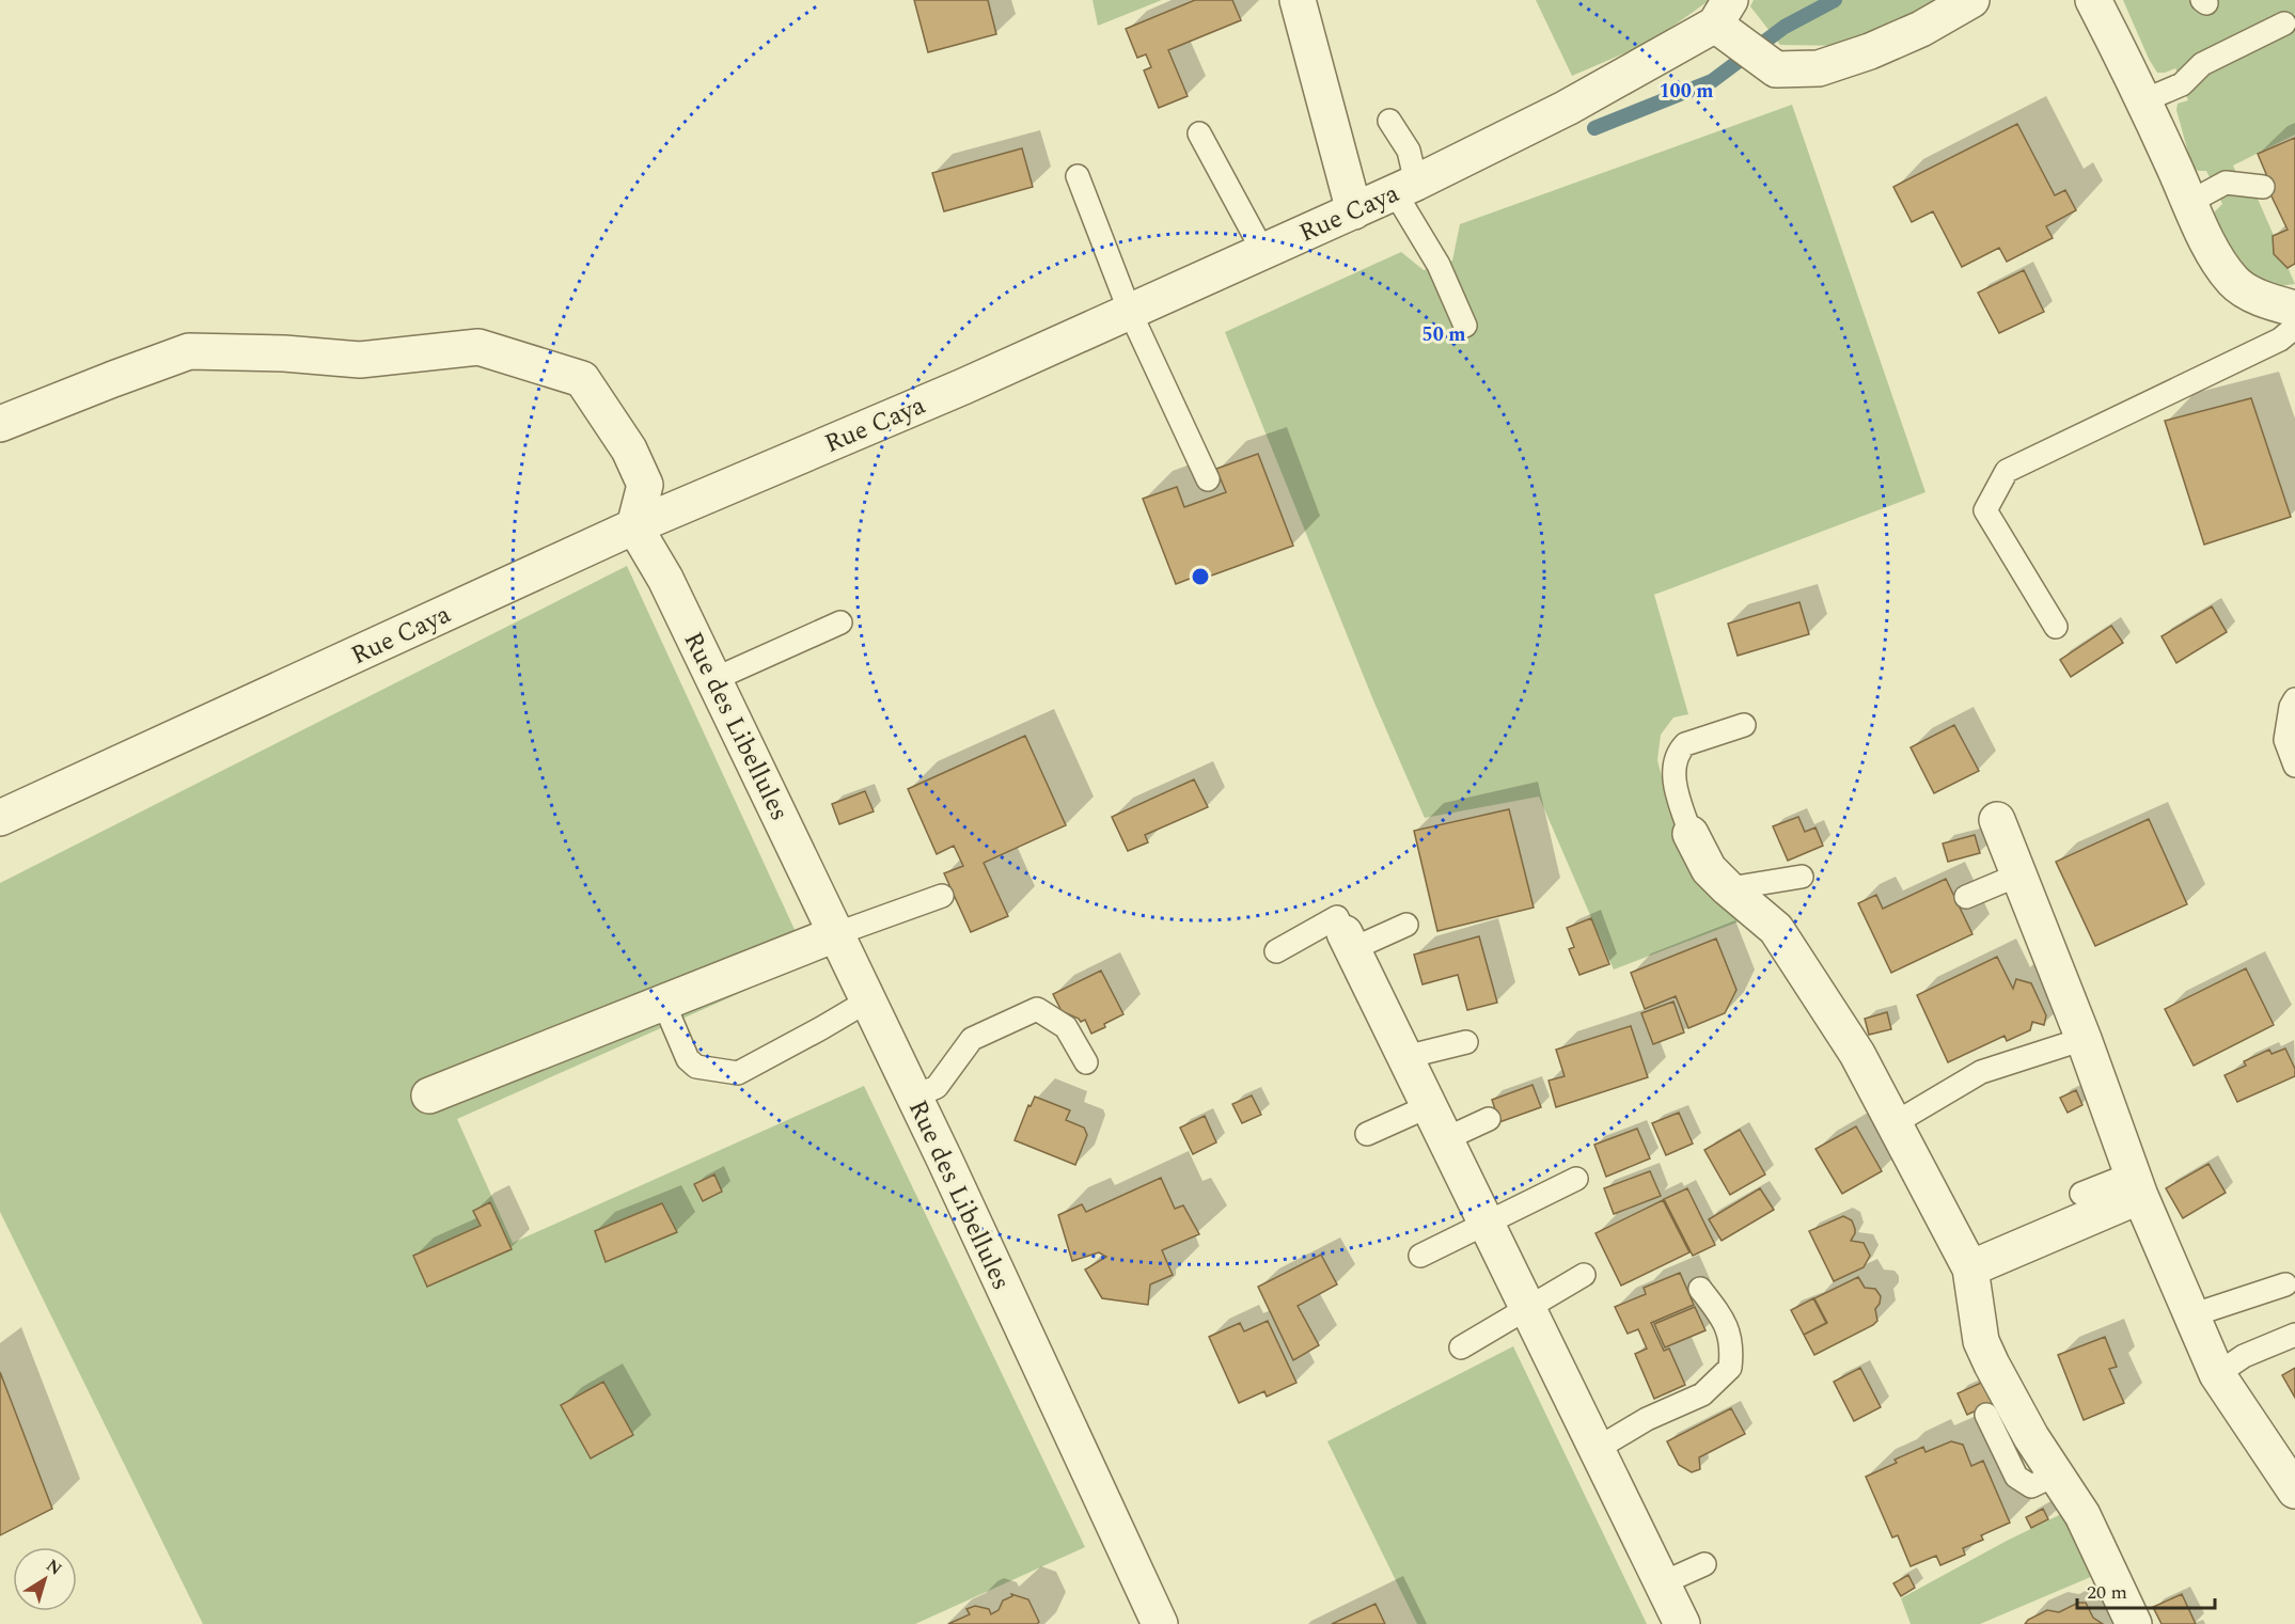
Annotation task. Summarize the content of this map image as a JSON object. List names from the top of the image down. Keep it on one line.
{"streets":{"street":["Rue Caya","Rue des Libellules"]},"crossings":[["Rue Caya","Rue des Libellules"]],"scale_bar":"20 m","north":"top right","rings":["100 m","50 m"]}
